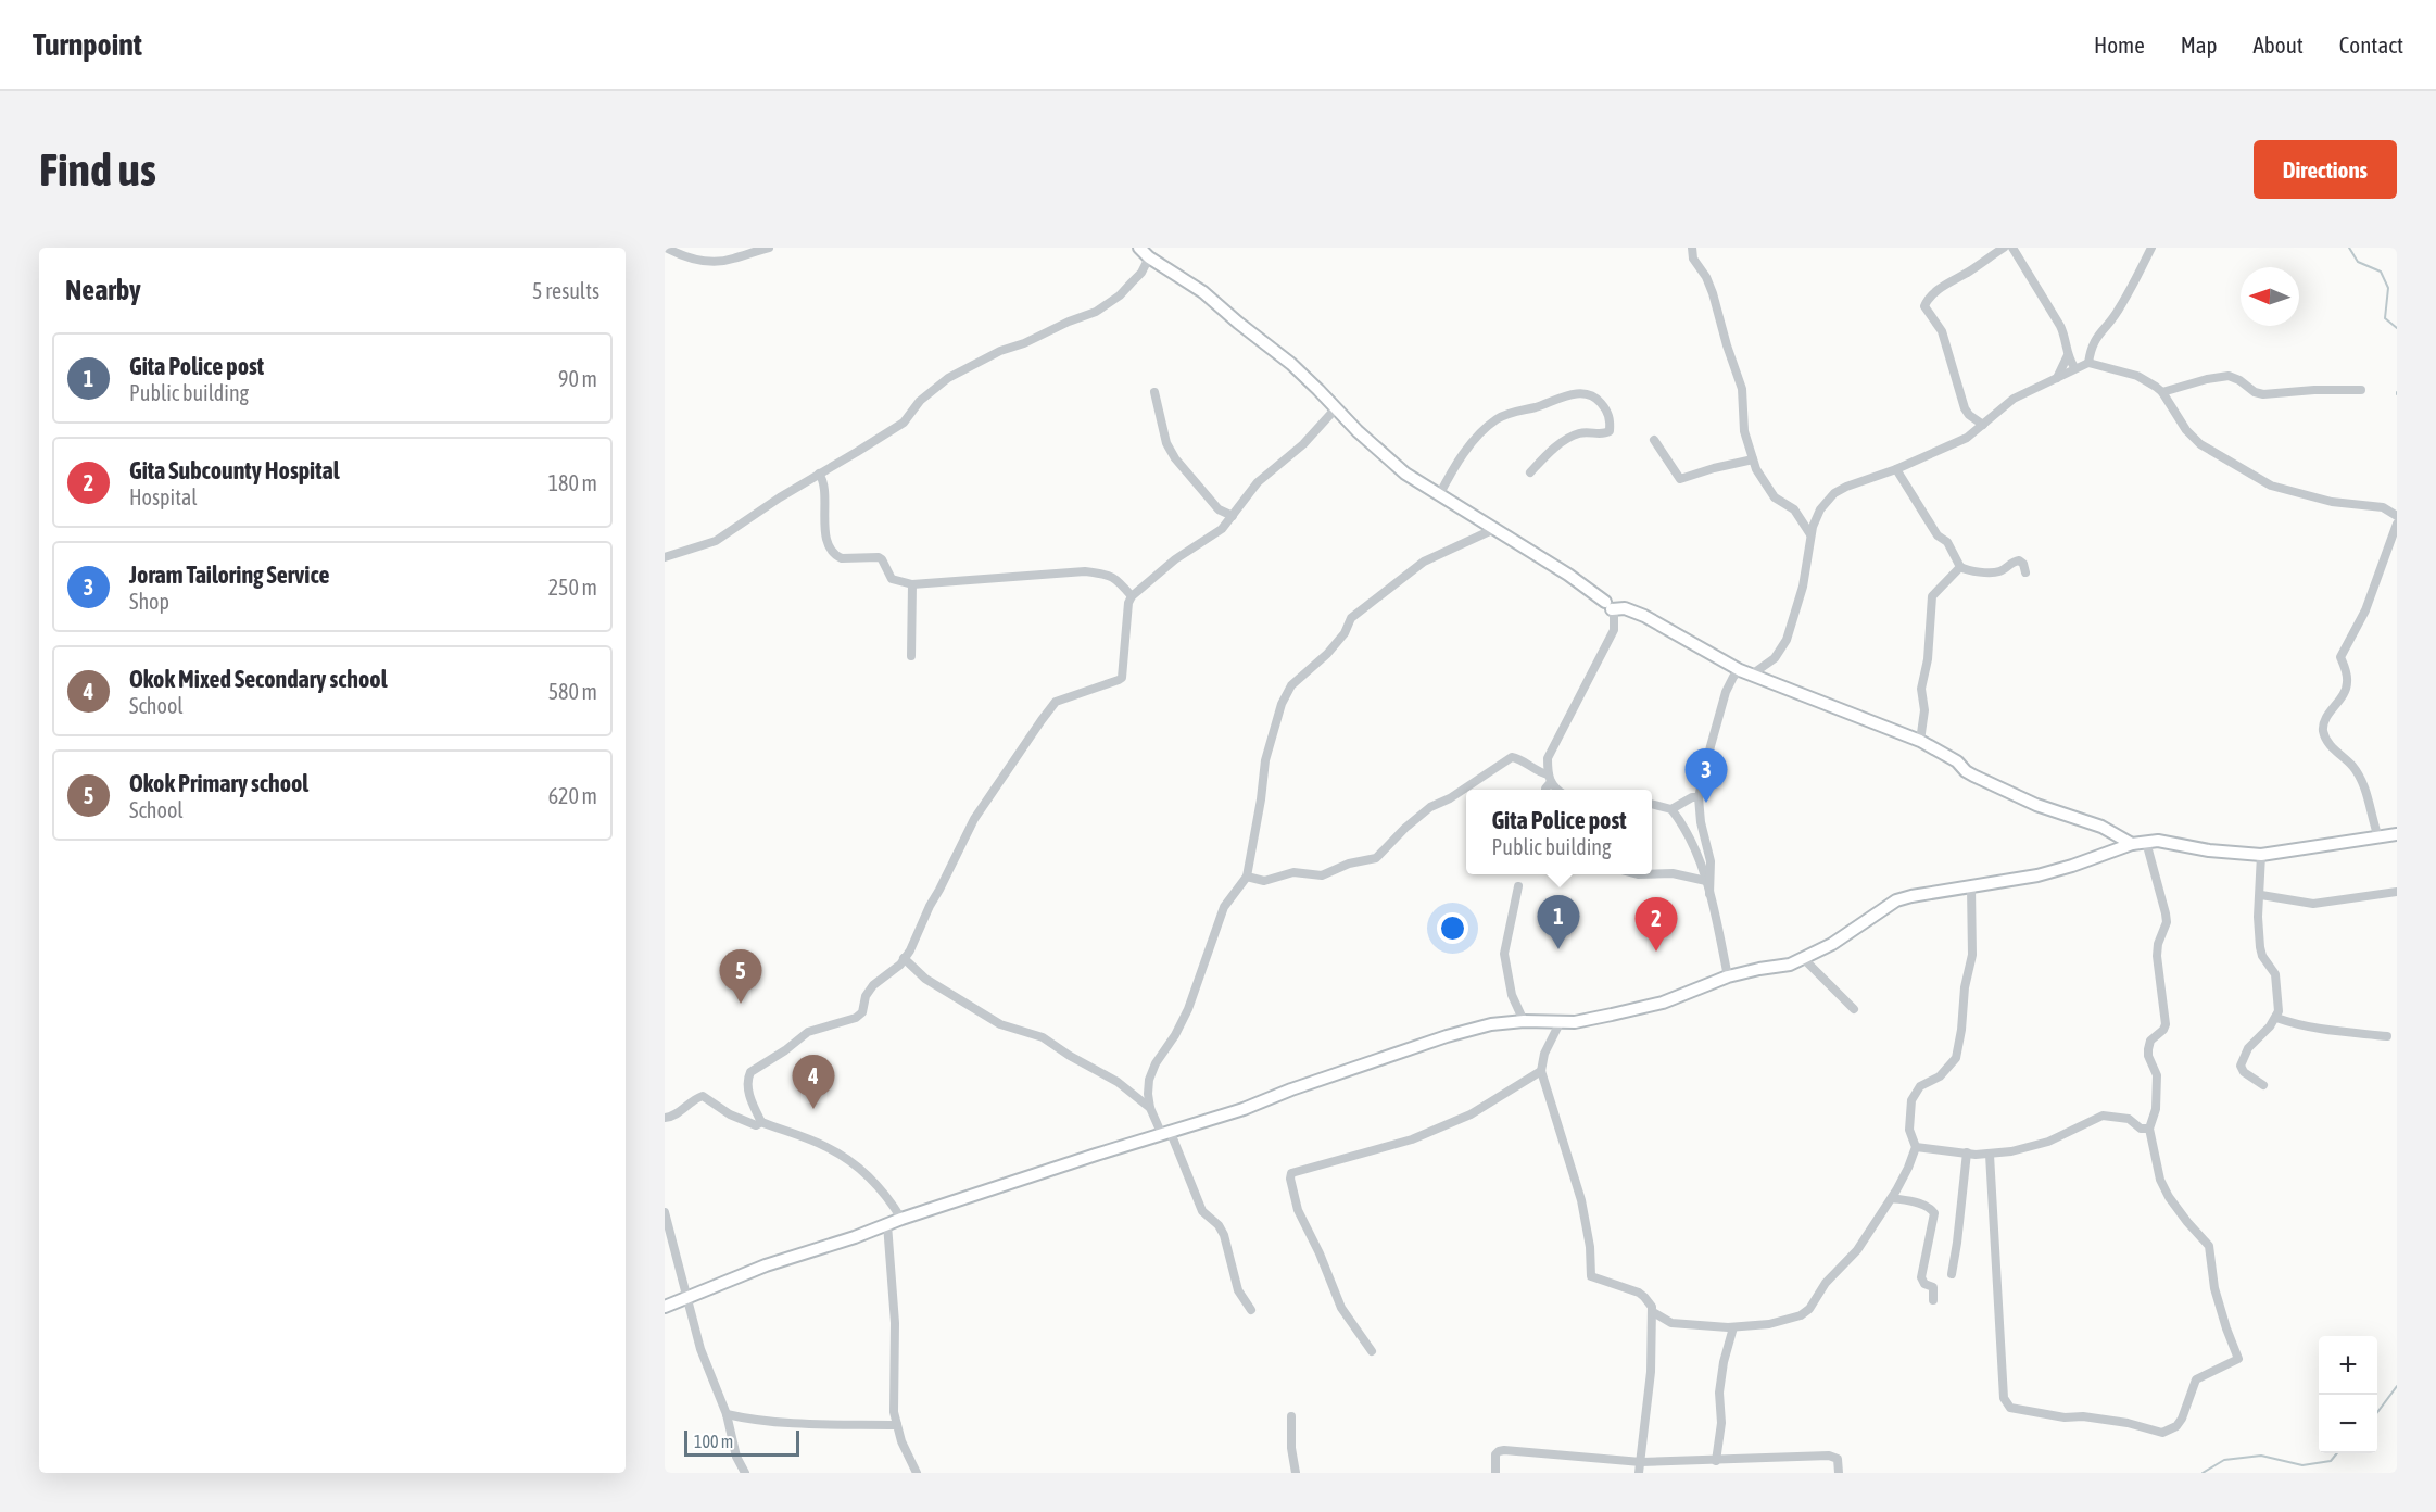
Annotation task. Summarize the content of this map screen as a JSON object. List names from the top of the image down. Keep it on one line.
{"scale_bar":"100 m","north":"left","page":{"header":"Turnpoint","nav":["Home","Map","About","Contact"],"buttons":"Directions","title":"Find us","heading":["Nearby","5 results"],"list":[{"mark":"1","name":"Gita Police post","note":"Public building","value":"90 m"},{"mark":"2","name":"Gita Subcounty Hospital","note":"Hospital","value":"180 m"},{"mark":"3","name":"Joram Tailoring Service","note":"Shop","value":"250 m"},{"mark":"4","name":"Okok Mixed Secondary school","note":"School","value":"580 m"},{"mark":"5","name":"Okok Primary school","note":"School","value":"620 m"}],"pins":["3","1","2","5","4"],"popup":["Gita Police post","Public building"],"map_buttons":["+","−"],"scale":"100 m"}}
